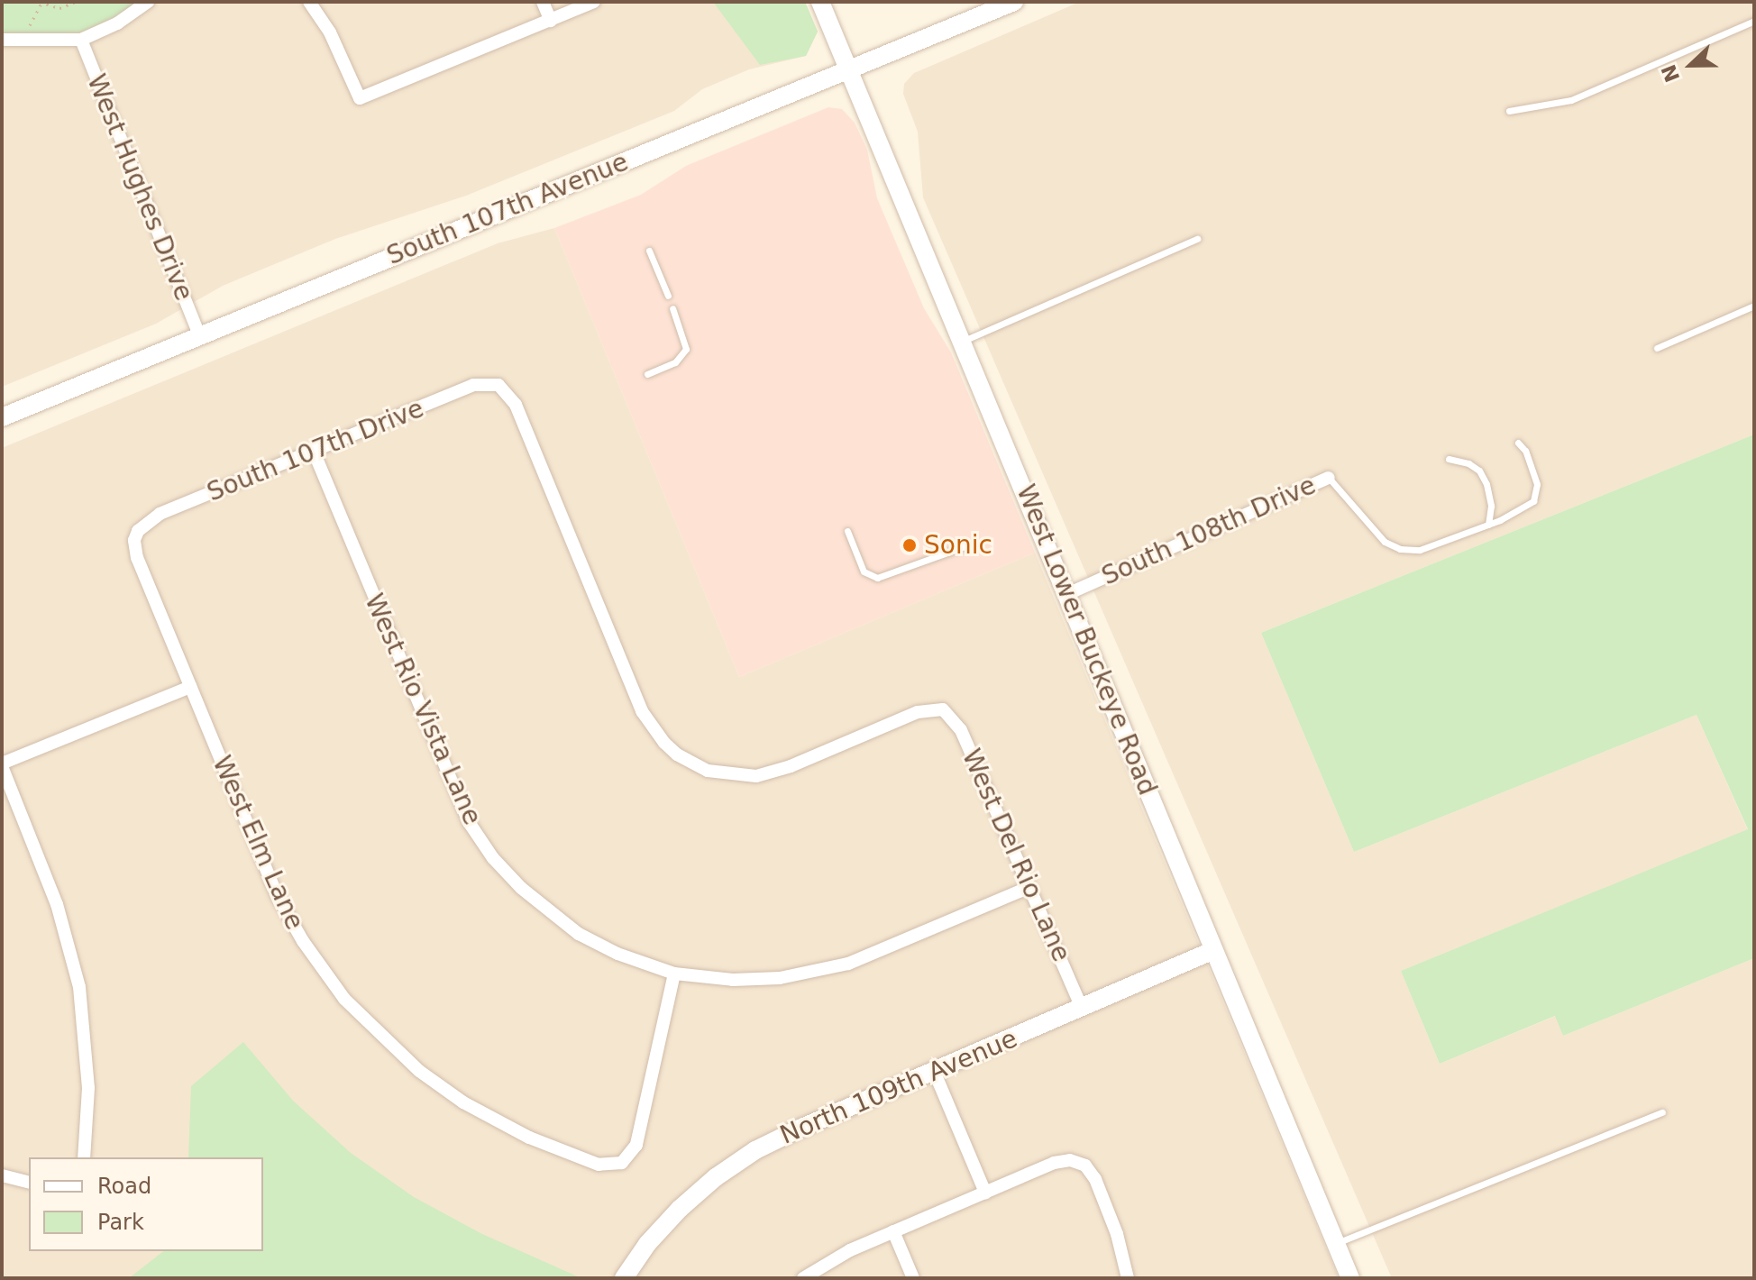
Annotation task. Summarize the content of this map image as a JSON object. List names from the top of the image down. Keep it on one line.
{"streets":{"main road":["South 107th Avenue","West Lower Buckeye Road","North 109th Avenue"],"street":["West Hughes Drive","South 107th Drive","South 108th Drive","West Rio Vista Lane","West Elm Lane","West Del Rio Lane"]},"crossings":[["West Hughes Drive","South 107th Avenue"],["South 107th Avenue","West Lower Buckeye Road"],["South 107th Drive","West Rio Vista Lane"],["South 107th Drive","West Elm Lane"],["South 107th Drive","West Del Rio Lane"],["South 108th Drive","West Lower Buckeye Road"],["West Lower Buckeye Road","North 109th Avenue"],["West Rio Vista Lane","West Elm Lane"],["West Rio Vista Lane","West Del Rio Lane"],["West Del Rio Lane","North 109th Avenue"]],"places":["Sonic"],"legend":["Road","Park"],"north":"left"}
